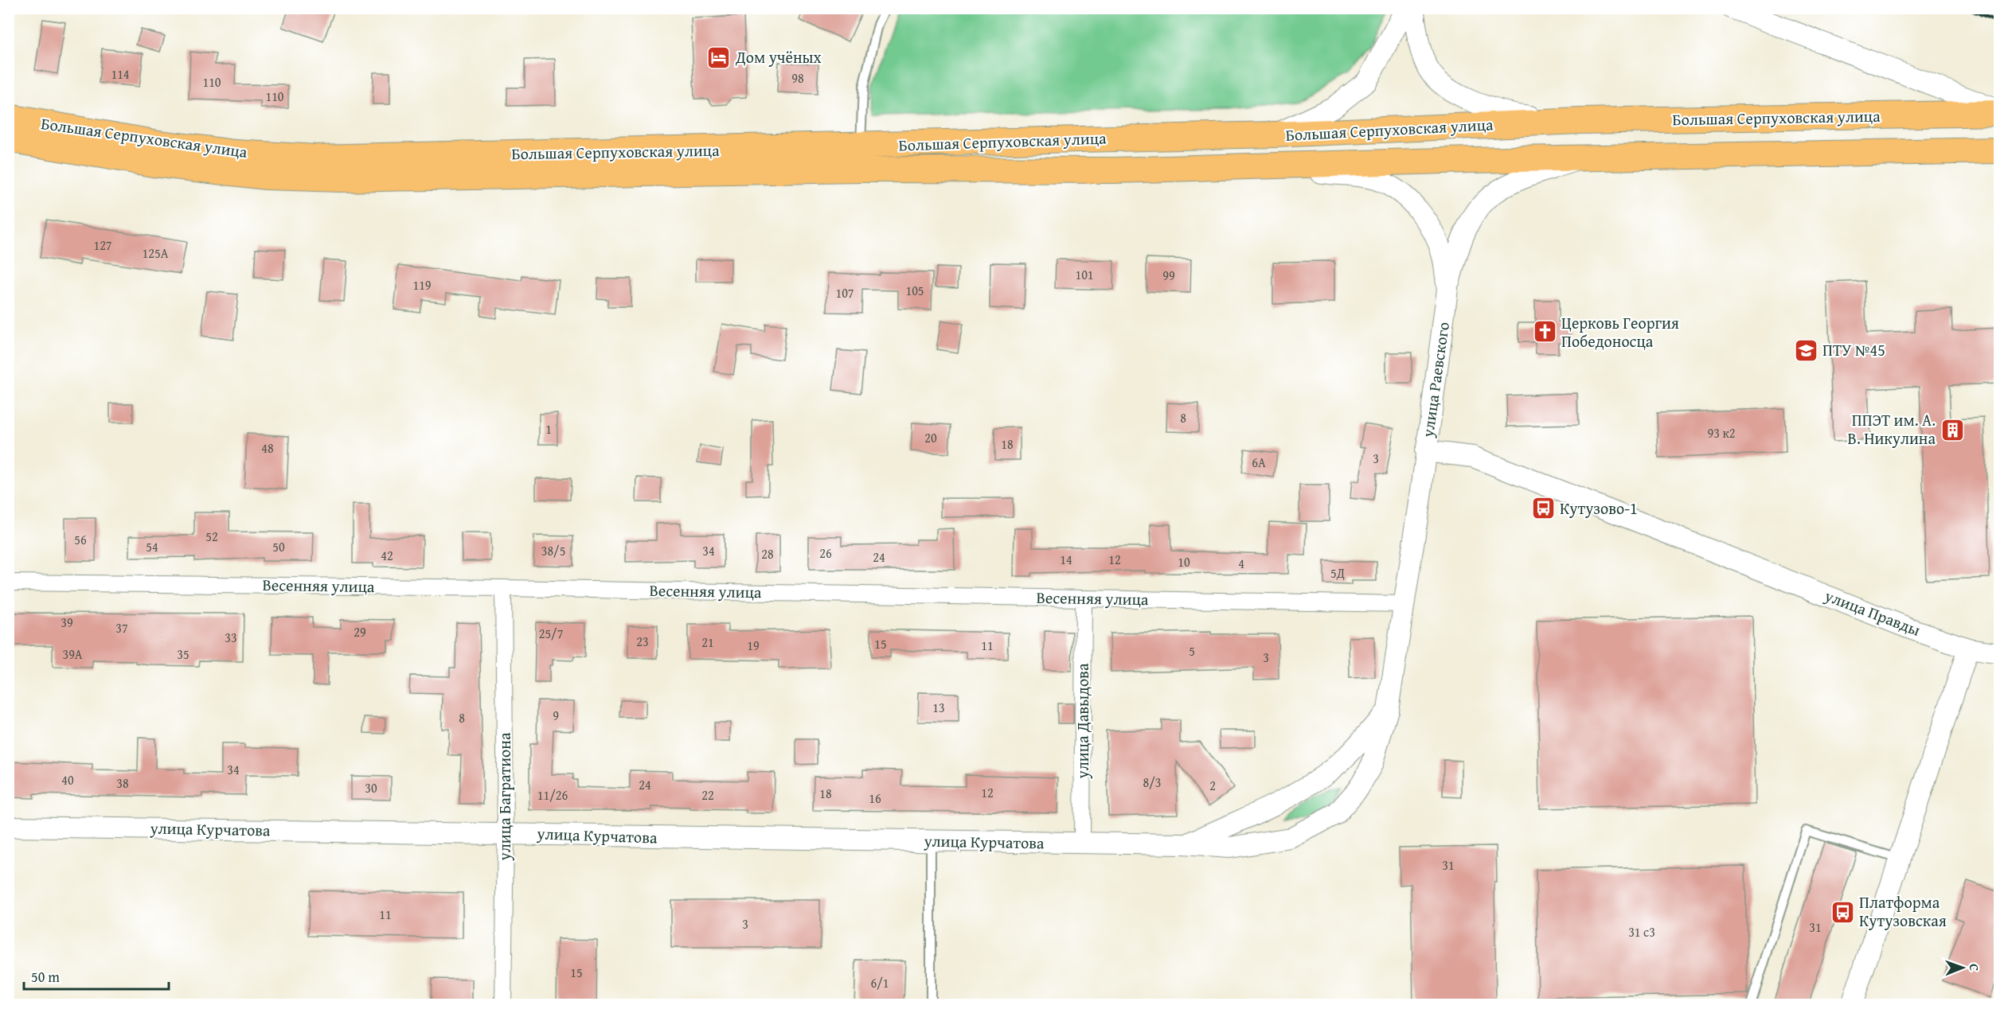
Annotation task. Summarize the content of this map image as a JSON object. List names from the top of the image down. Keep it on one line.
{"streets":{"main road":["Большая Серпуховская улица"],"street":["улица Раевского","Весенняя улица","улица Правды","улица Давыдова","улица Багратиона","улица Курчатова"]},"crossings":[["Большая Серпуховская улица","улица Раевского"],["улица Раевского","Весенняя улица"],["улица Раевского","улица Правды"],["улица Раевского","улица Курчатова"],["Весенняя улица","улица Давыдова"],["Весенняя улица","улица Багратиона"],["улица Давыдова","улица Курчатова"],["улица Багратиона","улица Курчатова"]],"places":{"hotel":["Дом учёных"],"church":["Церковь Георгия Победоносца"],"school or university":["ПТУ №45"],"building":["ППЭТ им. А. В. Никулина"],"bus stop":["Кутузово-1","Платформа Кутузовская"]},"house_numbers":["114","98","110","110","127","125А","101","99","119","105","107","8","1","93 к2","20","18","48","3","6А","52","56","54","50","38/5","34","26","28","42","24","14","12","10","4","5Д","39","37","29","25/7","33","23","21","15","19","11","5","39А","35","3","13","9","8","34","40","8/3","38","24","2","30","12","18","11/26","22","16","31","11","3","31","31 с3","15","6/1"],"scale_bar":"50 m","north":"right"}
